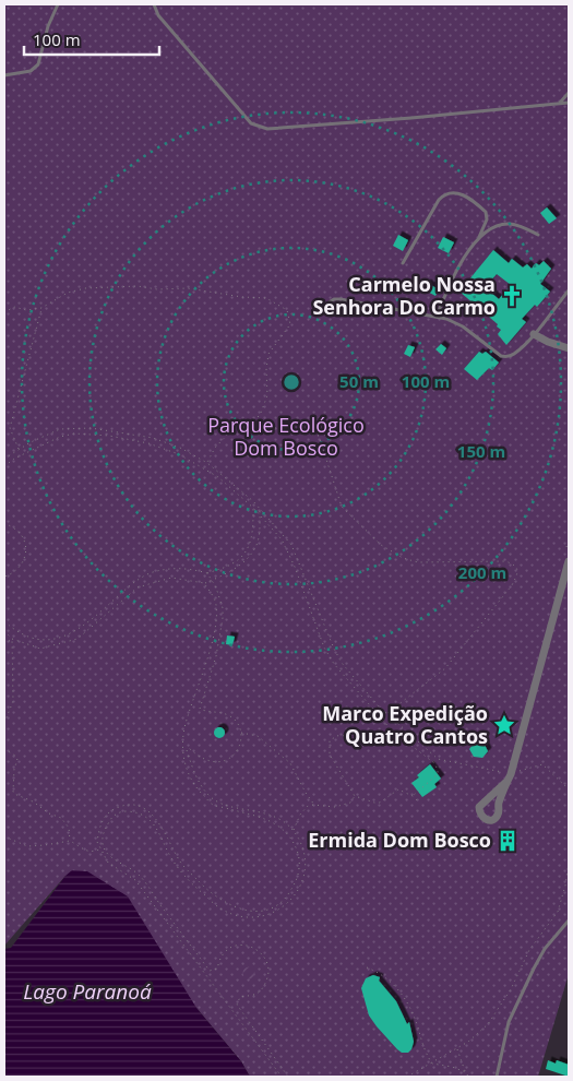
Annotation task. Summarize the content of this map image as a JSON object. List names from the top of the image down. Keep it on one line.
{"water":["Lago Paranoá"],"parks":["Parque Ecológico Dom Bosco"],"places":{"church":["Carmelo Nossa Senhora Do Carmo"],"place":["Marco Expedição Quatro Cantos"],"building":["Ermida Dom Bosco"]},"scale_bar":"100 m","rings":["50 m","100 m","150 m","200 m"]}
